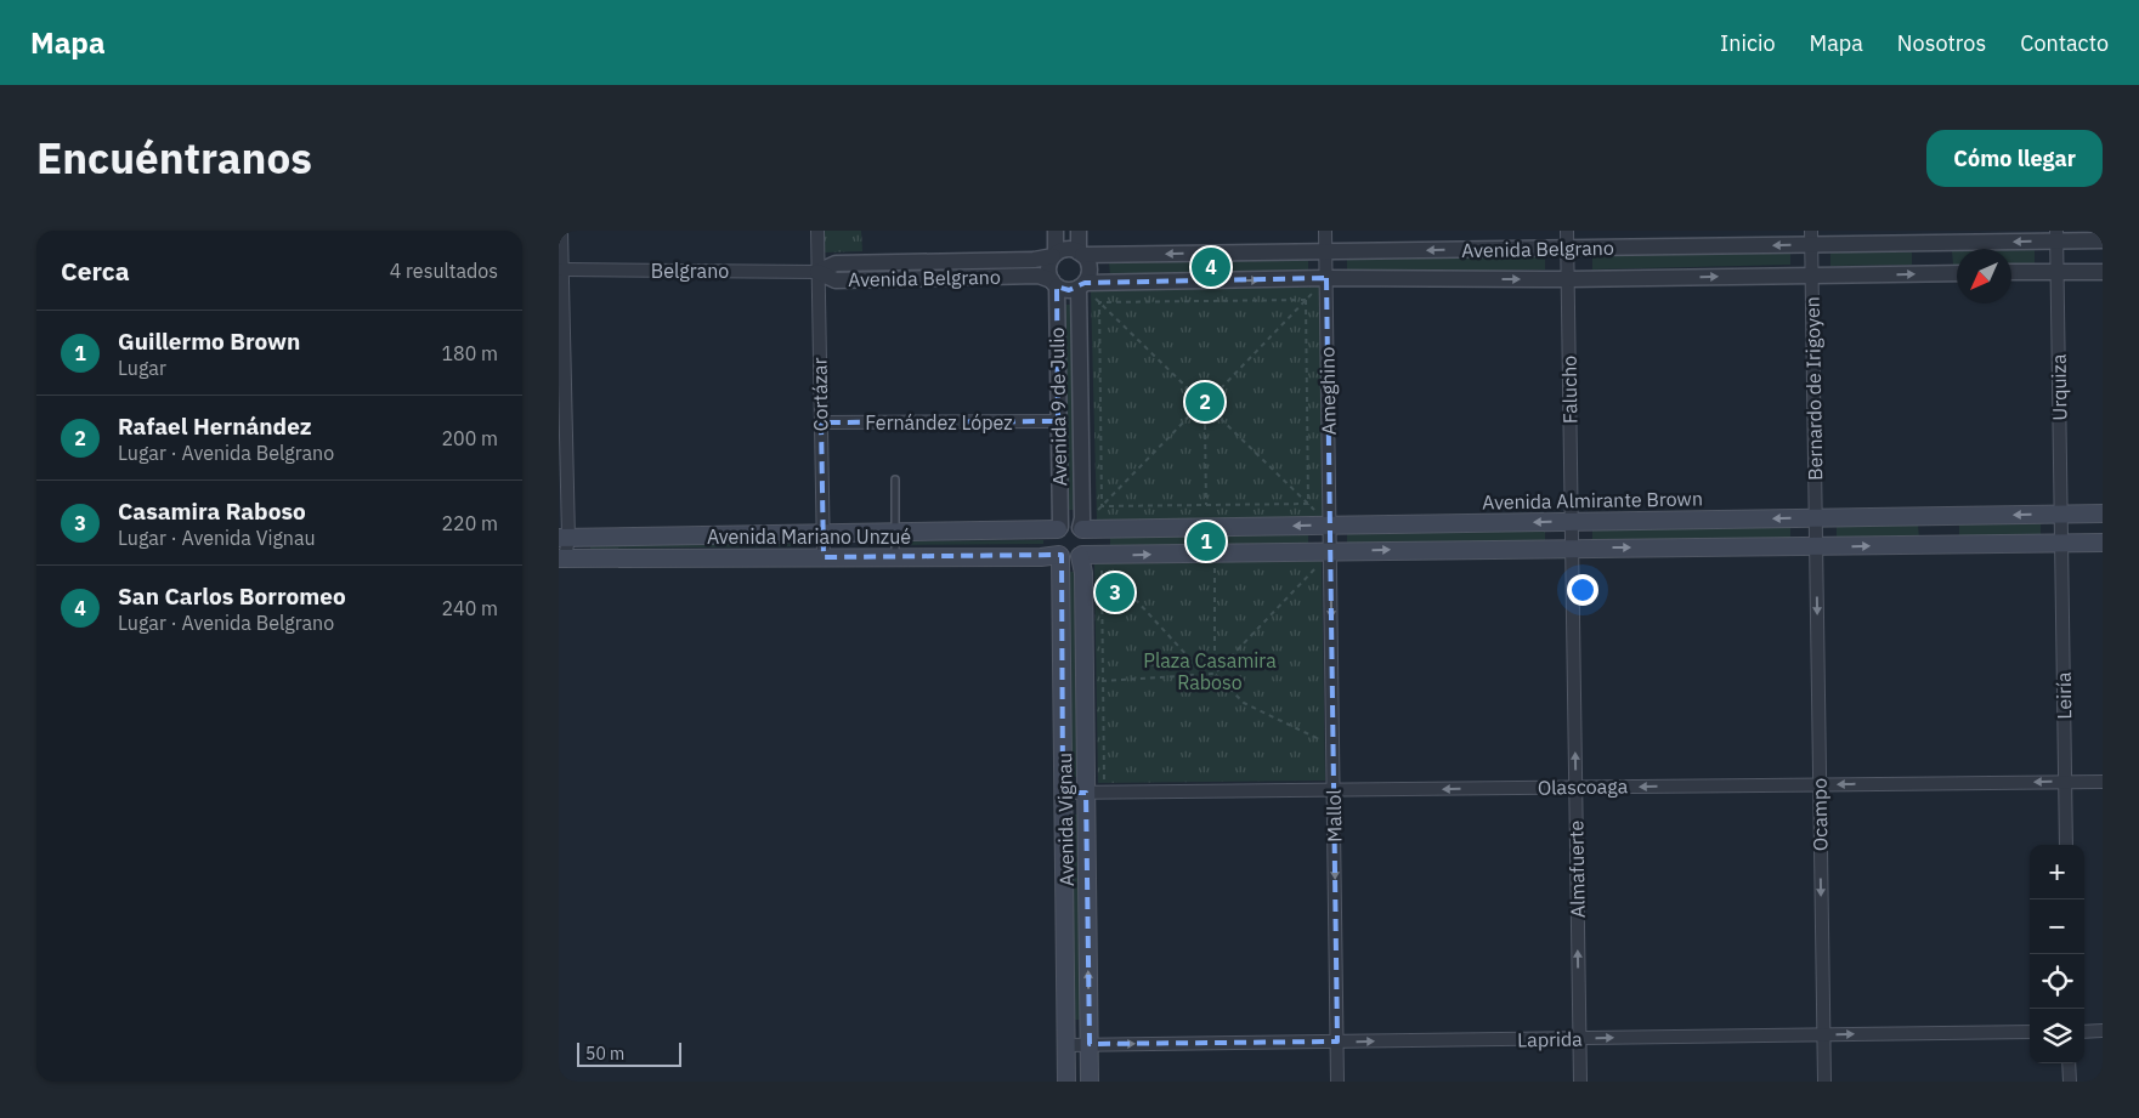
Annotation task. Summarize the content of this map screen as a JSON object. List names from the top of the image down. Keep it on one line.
{"streets":{"main road":["Avenida Almirante Brown","Avenida Mariano Unzué","Avenida Vignau"],"street":["Avenida Belgrano","Belgrano","Urquiza","Bernardo de Irigoyen","Falucho","Ameghino","Cortázar","Avenida 9 de Julio","Fernández López","Leiría","Olascoaga","Ocampo","Mallol","Almafuerte","Laprida"]},"crossings":[["Avenida Belgrano","Belgrano"],["Avenida Belgrano","Urquiza"],["Avenida Belgrano","Bernardo de Irigoyen"],["Avenida Belgrano","Falucho"],["Avenida Belgrano","Ameghino"],["Avenida Belgrano","Cortázar"],["Avenida Belgrano","Avenida 9 de Julio"],["Belgrano","Cortázar"],["Urquiza","Avenida Almirante Brown"],["Urquiza","Leiría"],["Bernardo de Irigoyen","Avenida Almirante Brown"],["Bernardo de Irigoyen","Ocampo"],["Falucho","Avenida Almirante Brown"],["Falucho","Almafuerte"],["Ameghino","Avenida Almirante Brown"],["Ameghino","Mallol"],["Cortázar","Fernández López"],["Cortázar","Avenida Mariano Unzué"],["Avenida 9 de Julio","Fernández López"],["Avenida 9 de Julio","Avenida Almirante Brown"],["Avenida 9 de Julio","Avenida Mariano Unzué"],["Avenida 9 de Julio","Avenida Vignau"],["Avenida Almirante Brown","Avenida Mariano Unzué"],["Avenida Almirante Brown","Avenida Vignau"],["Avenida Mariano Unzué","Avenida Vignau"],["Leiría","Olascoaga"],["Olascoaga","Ocampo"],["Olascoaga","Mallol"],["Olascoaga","Avenida Vignau"],["Olascoaga","Almafuerte"],["Ocampo","Laprida"],["Mallol","Laprida"],["Avenida Vignau","Laprida"],["Almafuerte","Laprida"]],"one_way":["Olascoaga","Ocampo","Mallol","Almafuerte","Laprida"],"parks":["Plaza Casamira Raboso"],"scale_bar":"50 m","north":"bottom left","page":{"header":"Mapa","nav":["Inicio","Mapa","Nosotros","Contacto"],"title":"Encuéntranos","buttons":"Cómo llegar","heading":["Cerca","4 resultados"],"pins":["4","2","1","3"],"list":[{"mark":"1","name":"Guillermo Brown","note":"Lugar","value":"180 m"},{"mark":"2","name":"Rafael Hernández","note":"Lugar · Avenida Belgrano","value":"200 m"},{"mark":"3","name":"Casamira Raboso","note":"Lugar · Avenida Vignau","value":"220 m"},{"mark":"4","name":"San Carlos Borromeo","note":"Lugar · Avenida Belgrano","value":"240 m"}],"map_buttons":["+","−"],"scale":"50 m"}}
